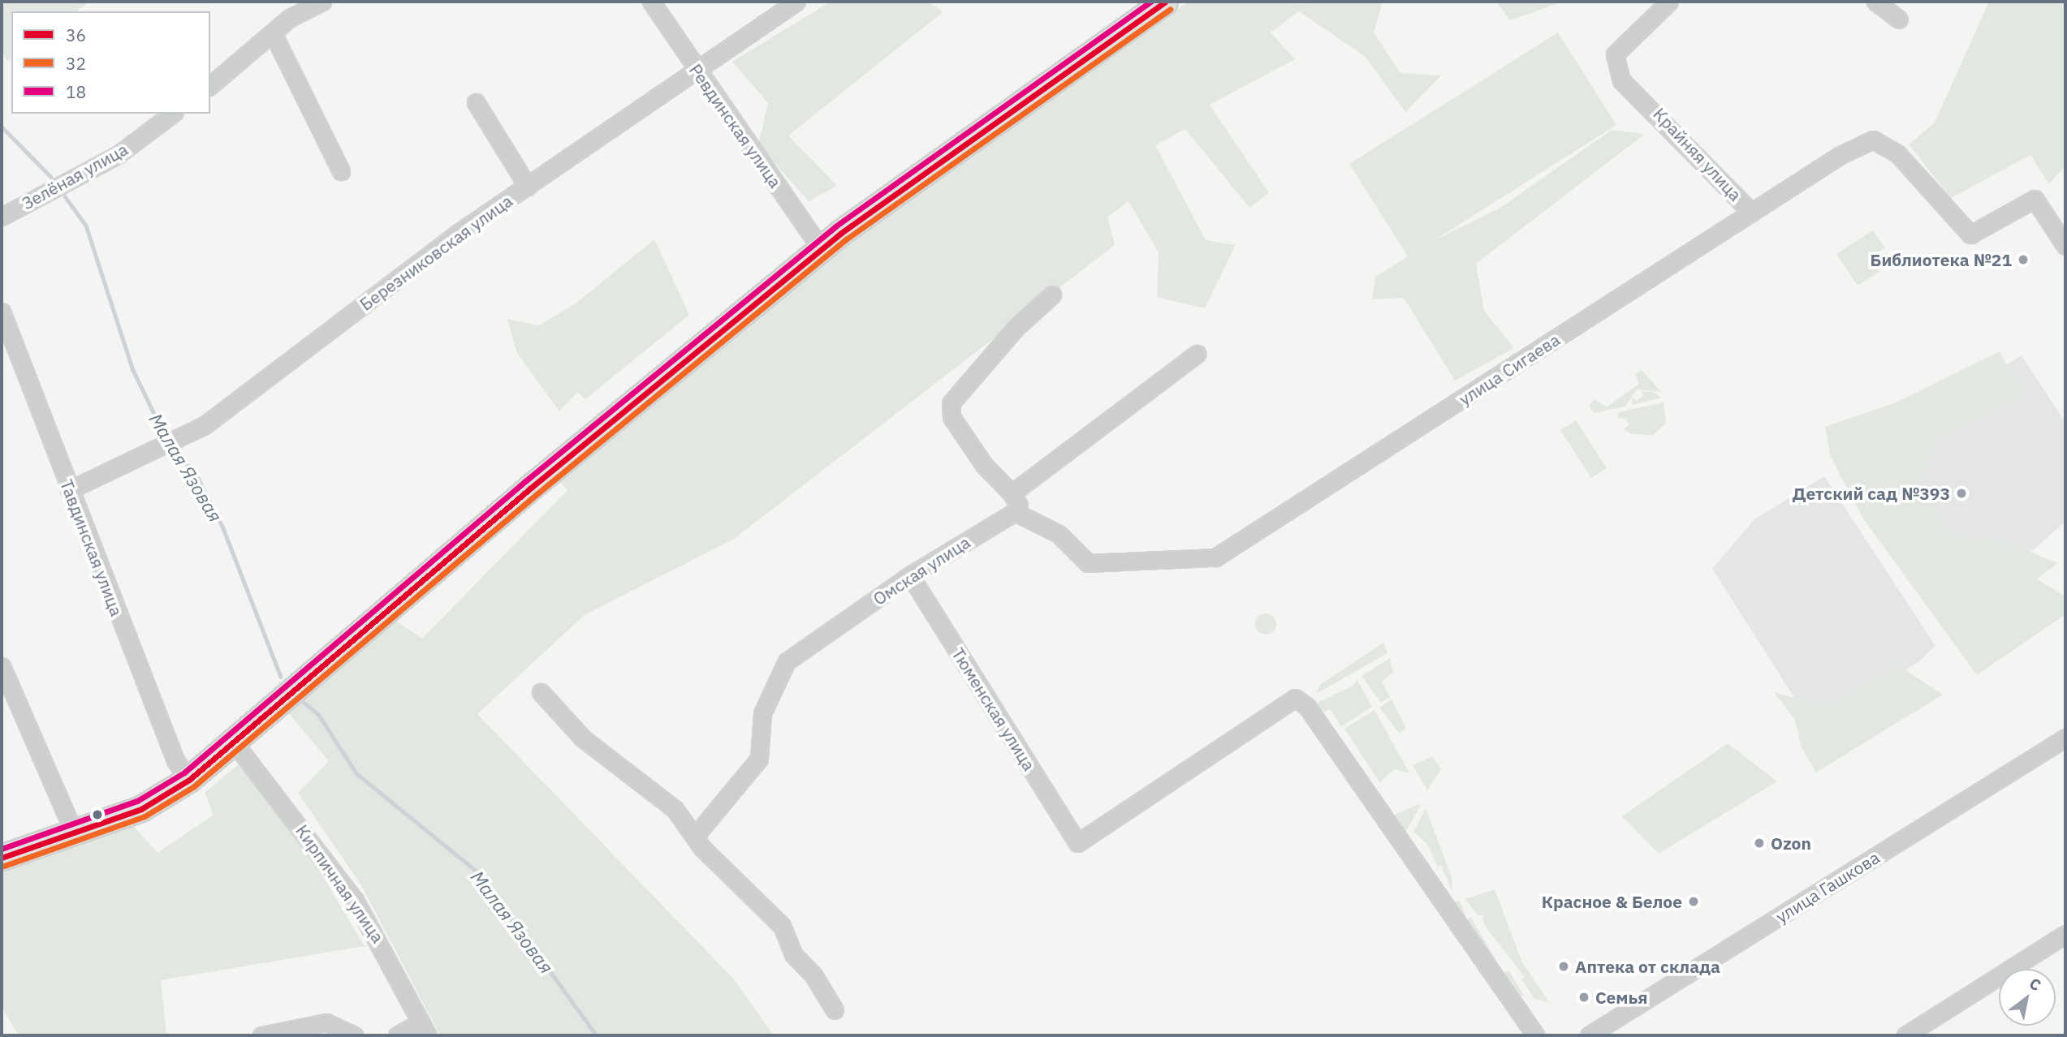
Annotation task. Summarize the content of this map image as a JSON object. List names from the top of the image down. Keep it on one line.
{"streets":{"street":["Ревдинская улица","Крайняя улица","Зелёная улица","Березниковская улица","улица Сигаева","Тавдинская улица","Омская улица","Тюменская улица","Кирпичная улица","улица Гашкова"]},"crossings":[["Ревдинская улица","Березниковская улица"],["Крайняя улица","улица Сигаева"],["Березниковская улица","Тавдинская улица"],["улица Сигаева","Омская улица"],["Омская улица","Тюменская улица"]],"water":["Малая Язовая"],"places":["Библиотека №21","Детский сад №393","Ozon","Красное & Белое","Аптека от склада","Семья"],"lines":["transit line 36","transit line 18","transit line 32"],"legend":["36","32","18"],"north":"top right"}
